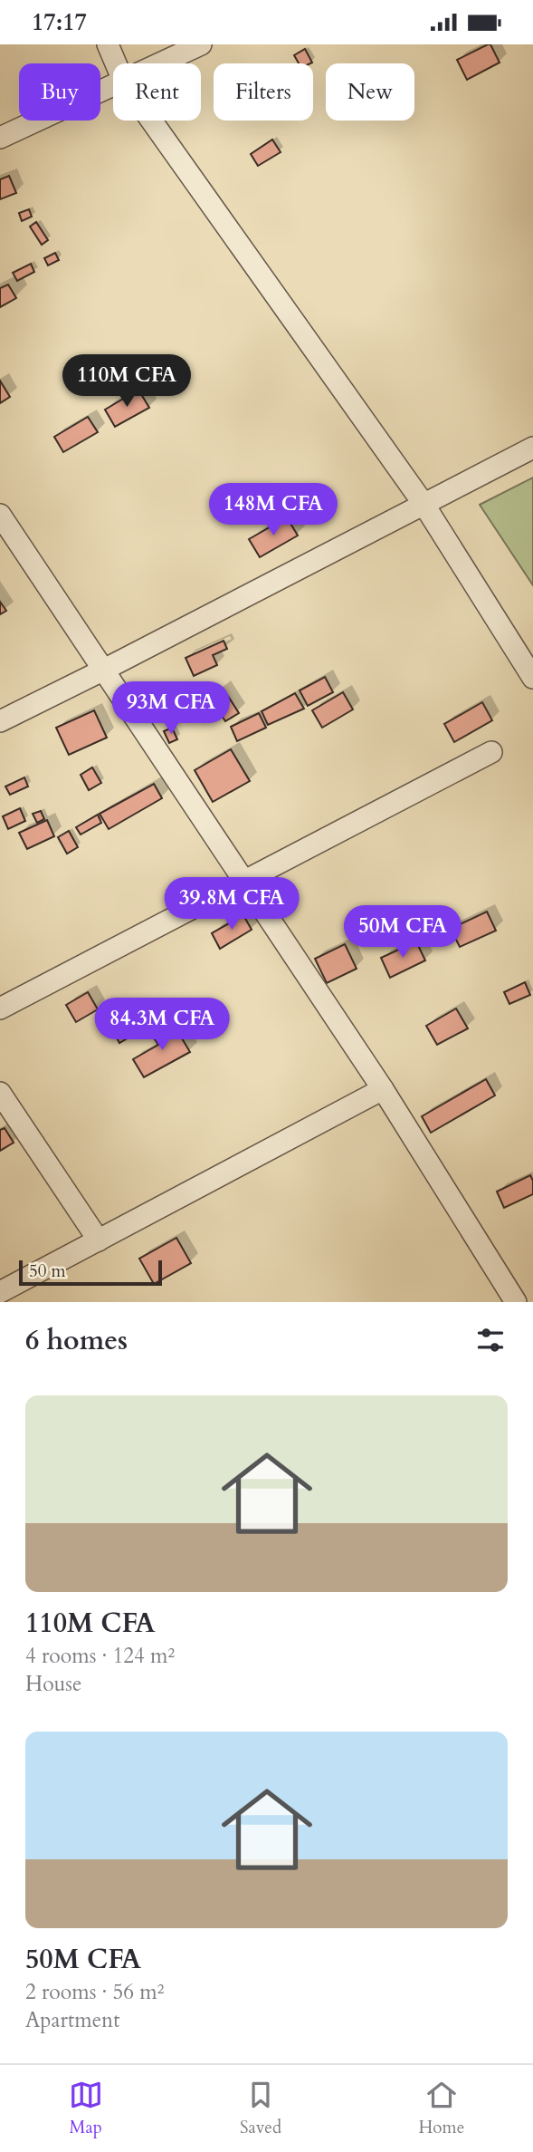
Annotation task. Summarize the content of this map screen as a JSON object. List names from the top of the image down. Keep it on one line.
{"scale_bar":"50 m","page":{"status":"17:17","chip":["Buy","Rent","Filters","New"],"price":["110M CFA","148M CFA","93M CFA","39.8M CFA","50M CFA","84.3M CFA"],"scale":"50 m","heading":"6 homes","list":[{"name":"110M CFA","note":"4 rooms · 124 m² · House"},{"name":"50M CFA","note":"2 rooms · 56 m² · Apartment"}],"tabs":["Map","Saved","Home"]}}
